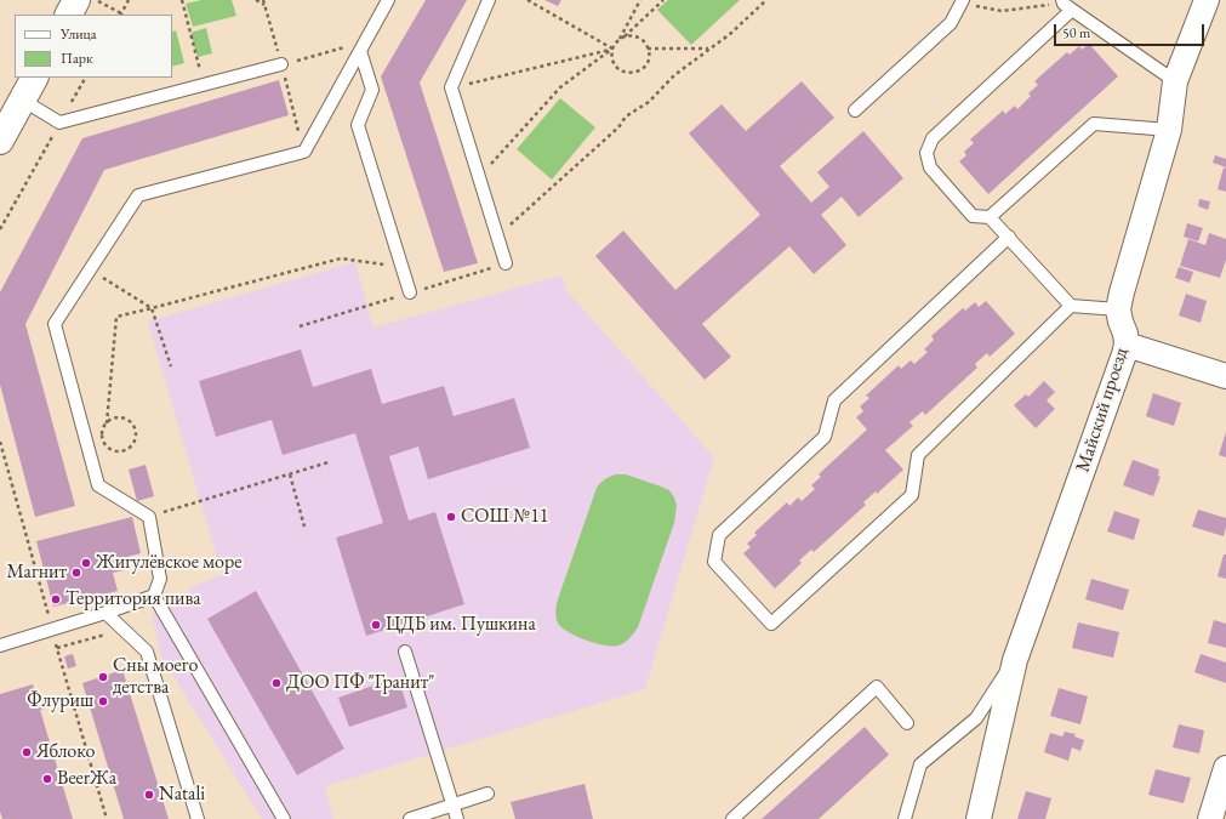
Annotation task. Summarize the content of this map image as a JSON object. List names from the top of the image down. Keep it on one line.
{"streets":{"street":["Майский проезд"]},"places":["СОШ №11","Жигулёвское море","Магнит","Территория пива","ЦДБ им. Пушкина","Сны моего детства","ДОО ПФ \"Гранит\"","Флуриш","Яблоко","BeerЖа","Natali"],"legend":["Улица","Парк"],"scale_bar":"50 m"}
